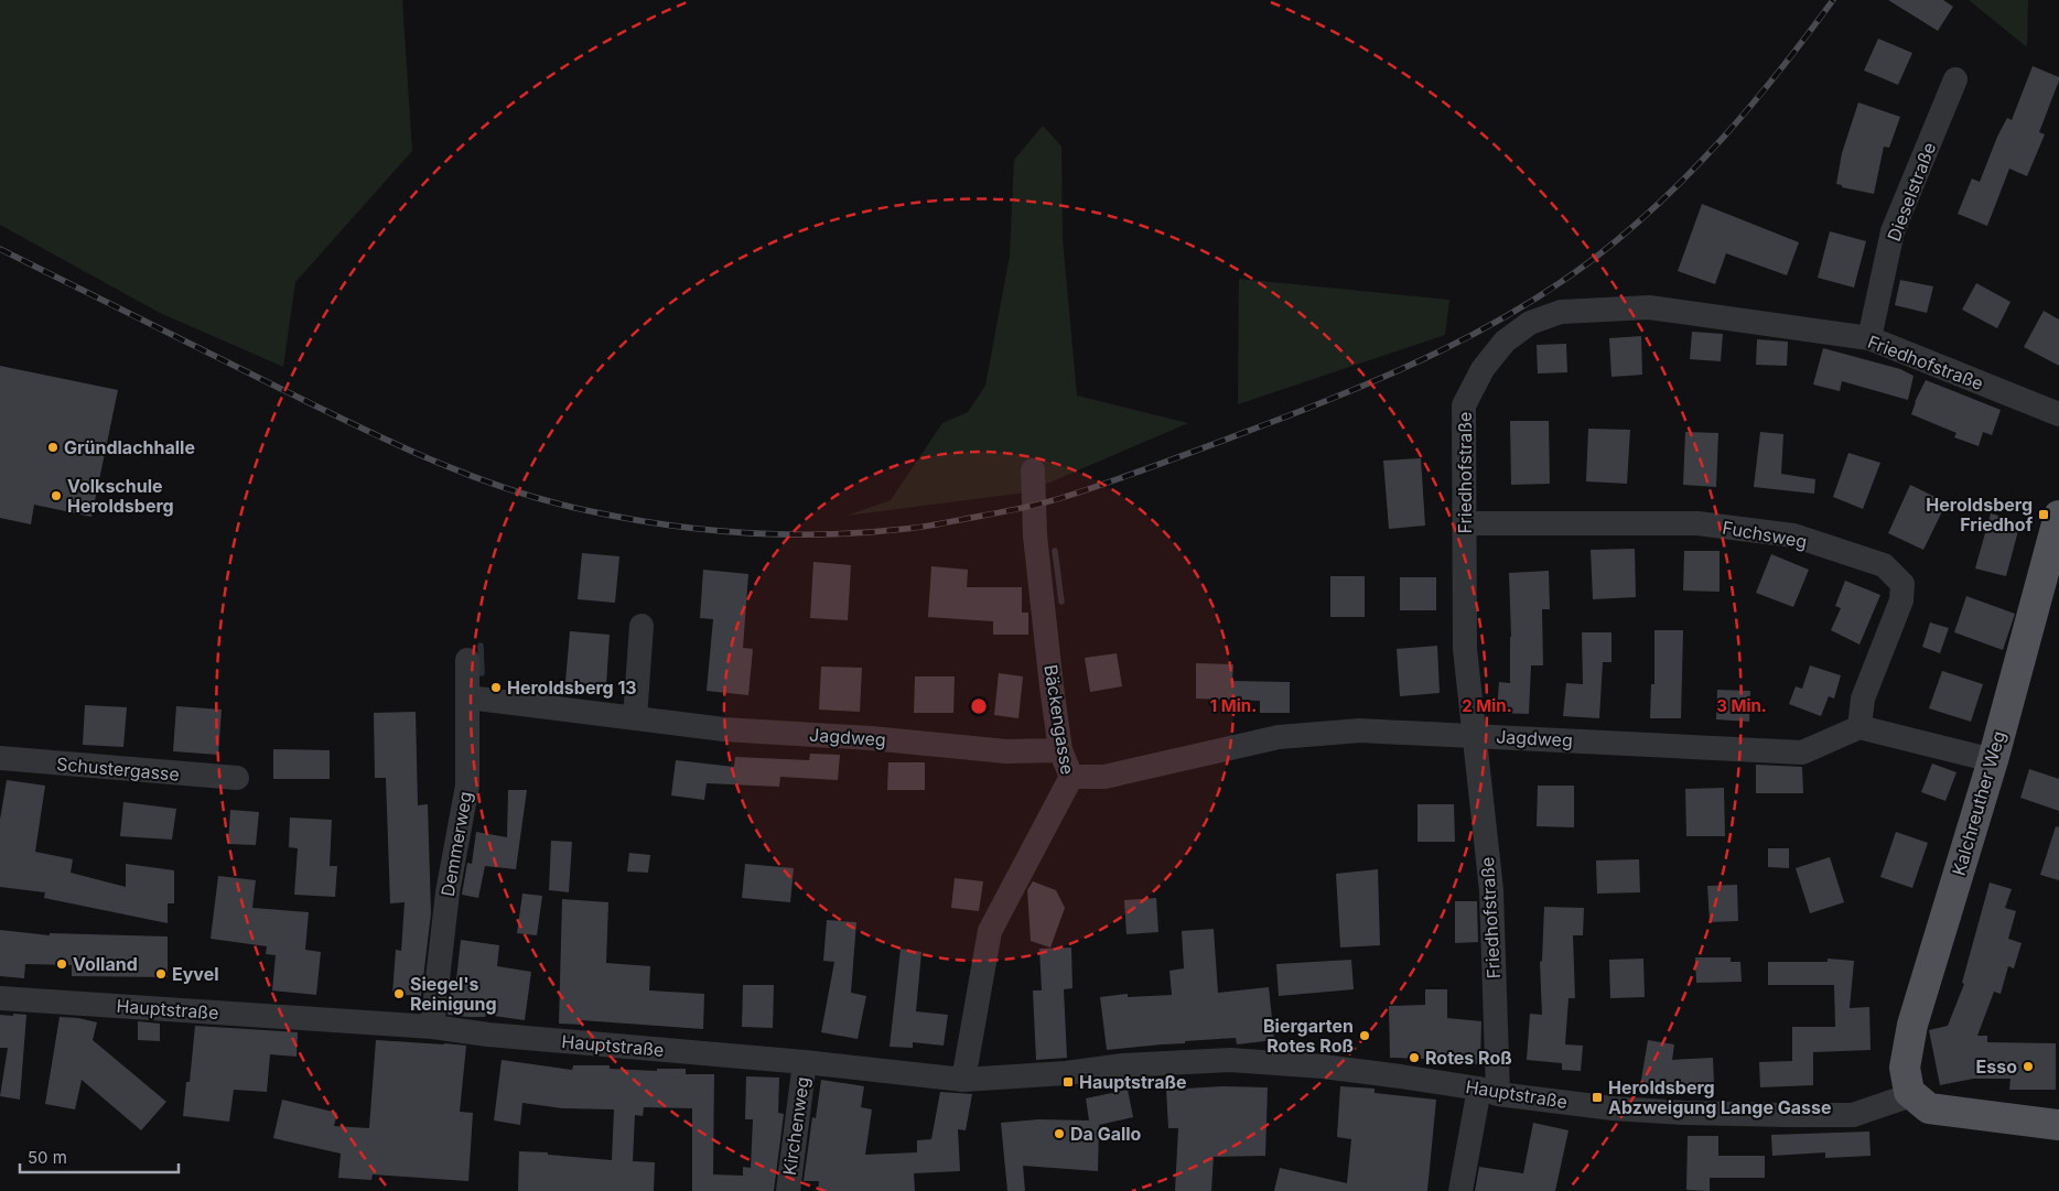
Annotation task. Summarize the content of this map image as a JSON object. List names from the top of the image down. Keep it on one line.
{"streets":{"main road":["Kalchreuther Weg"],"street":["Dieselstraße","Friedhofstraße","Fuchsweg","Bäckengasse","Jagdweg","Schustergasse","Demmerweg","Hauptstraße","Kirchenweg"]},"crossings":[["Dieselstraße","Friedhofstraße"],["Friedhofstraße","Fuchsweg"],["Friedhofstraße","Jagdweg"],["Friedhofstraße","Hauptstraße"],["Fuchsweg","Jagdweg"],["Bäckengasse","Jagdweg"],["Bäckengasse","Hauptstraße"],["Jagdweg","Demmerweg"],["Kalchreuther Weg","Hauptstraße"],["Demmerweg","Hauptstraße"],["Hauptstraße","Kirchenweg"]],"places":{"other":["Gründlachhalle","Volkschule Heroldsberg","Heroldsberg 13","Volland","Eyvel","Siegel's Reinigung","Biergarten Rotes Roß","Rotes Roß","Esso","Da Gallo"],"transit":["Heroldsberg Friedhof","Hauptstraße","Heroldsberg Abzweigung Lange Gasse"]},"scale_bar":"50 m","rings":["1 Min.","2 Min.","3 Min."]}
